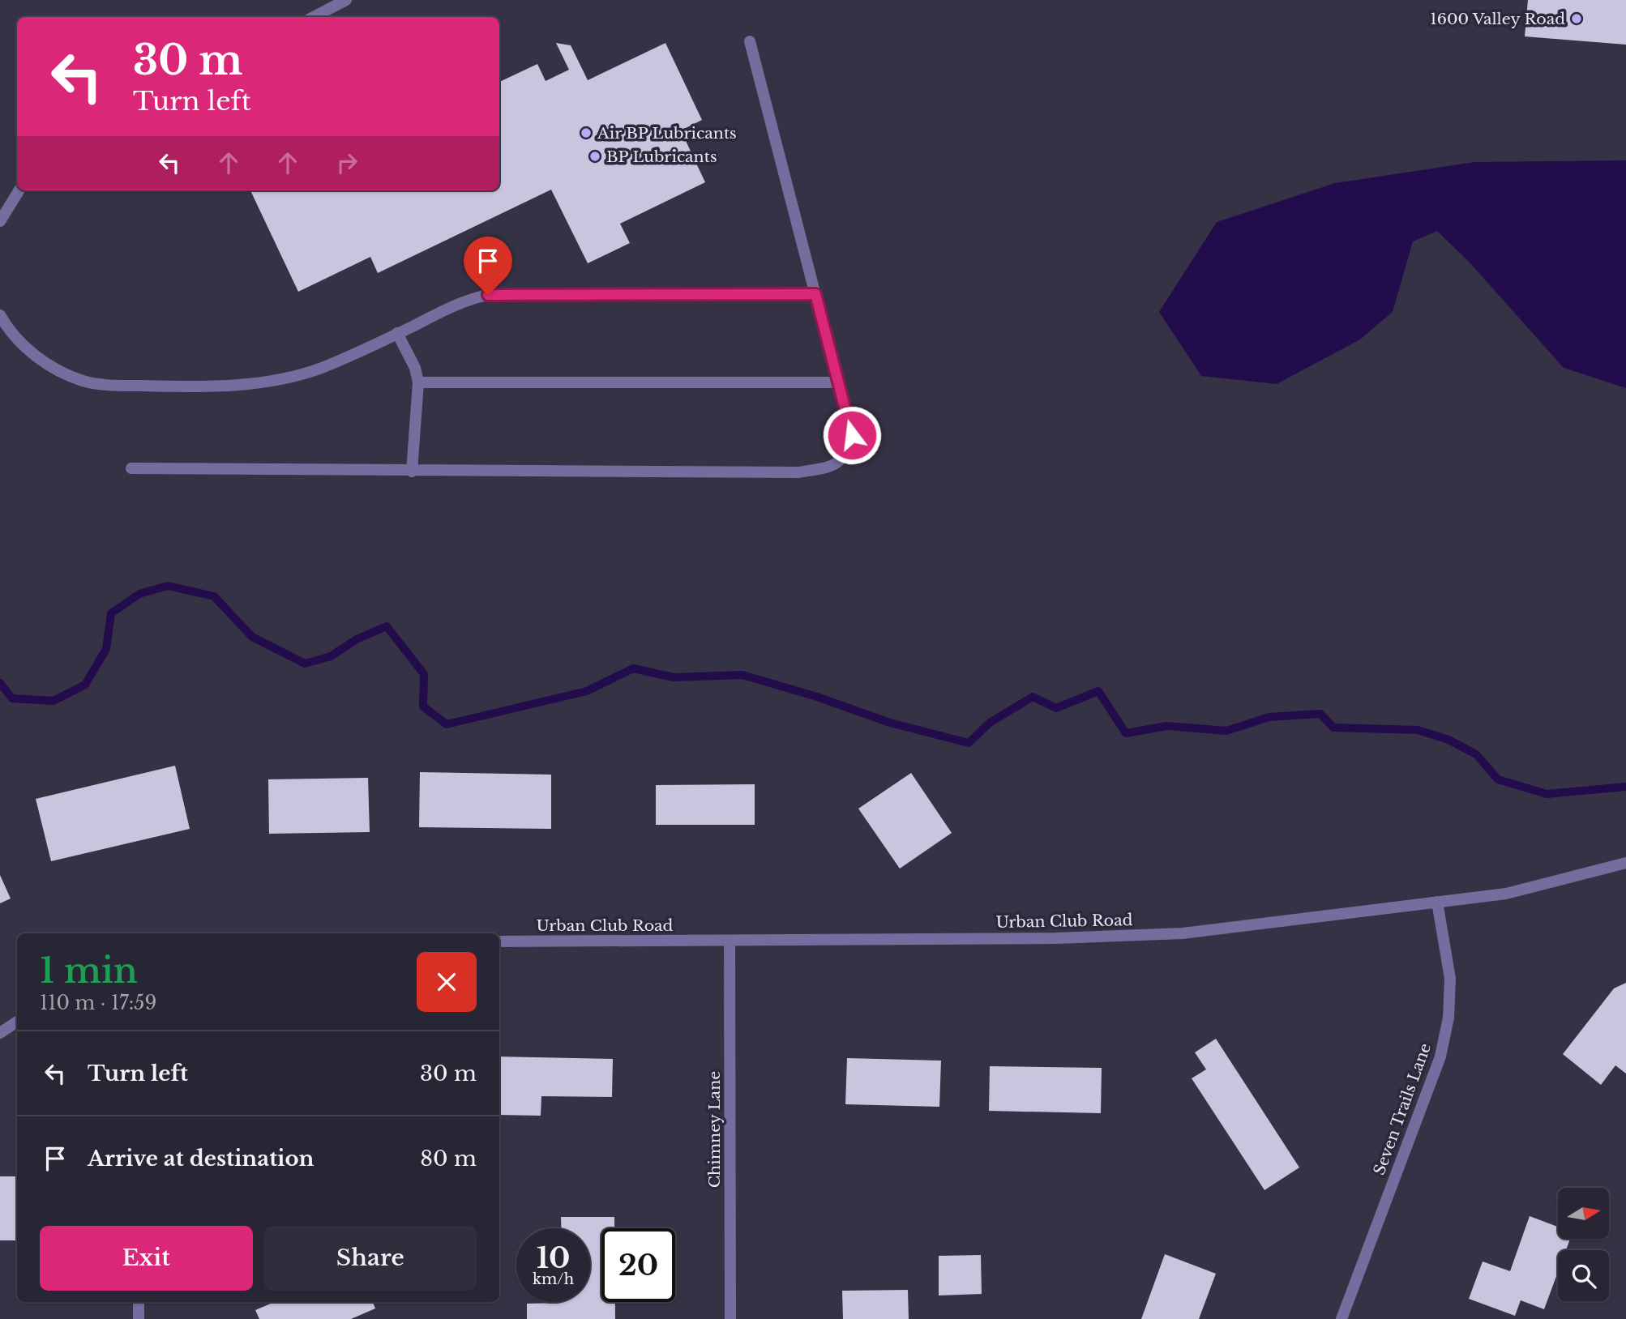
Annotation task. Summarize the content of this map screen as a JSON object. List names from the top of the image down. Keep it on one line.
{"streets":{"street":["Urban Club Road","Seven Trails Lane","Chimney Lane"]},"crossings":[["Urban Club Road","Seven Trails Lane"],["Urban Club Road","Chimney Lane"]],"places":["1600 Valley Road","Air BP Lubricants","BP Lubricants"],"north":"right","page":{"turn":["30 m","Turn left"],"heading":["1 min","110 m · 17:59"],"list":[{"name":"Turn left","value":"30 m"},{"name":"Arrive at destination","value":"80 m"}],"buttons":["Exit","Share"],"speed":"10 km/h","limit":"20"}}
